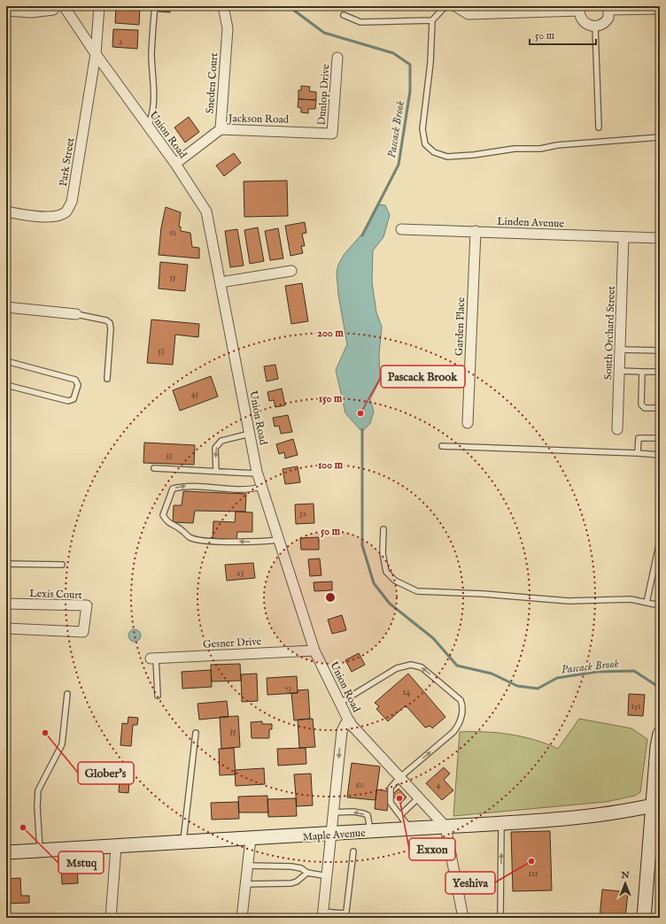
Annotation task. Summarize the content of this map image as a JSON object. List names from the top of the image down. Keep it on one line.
{"streets":{"street":["Sneden Court","Dunlop Drive","Jackson Road","Union Road","Park Street","Linden Avenue","Garden Place","South Orchard Street","Lexis Court","Gesner Drive","Maple Avenue"]},"crossings":[["Sneden Court","Jackson Road"],["Dunlop Drive","Jackson Road"],["Jackson Road","Union Road"],["Union Road","Park Street"],["Union Road","Gesner Drive"],["Union Road","Maple Avenue"],["Linden Avenue","Garden Place"],["Linden Avenue","South Orchard Street"]],"water":["Pascack Brook"],"places":["Pascack Brook","Glober's","Exxon","Mstuq","Yeshiva"],"house_numbers":["2","61","55","53","45","33","32","23","73","14","151","35","60","4","111"],"scale_bar":"50 m","north":"top","rings":["200 m","150 m","100 m","50 m"]}
